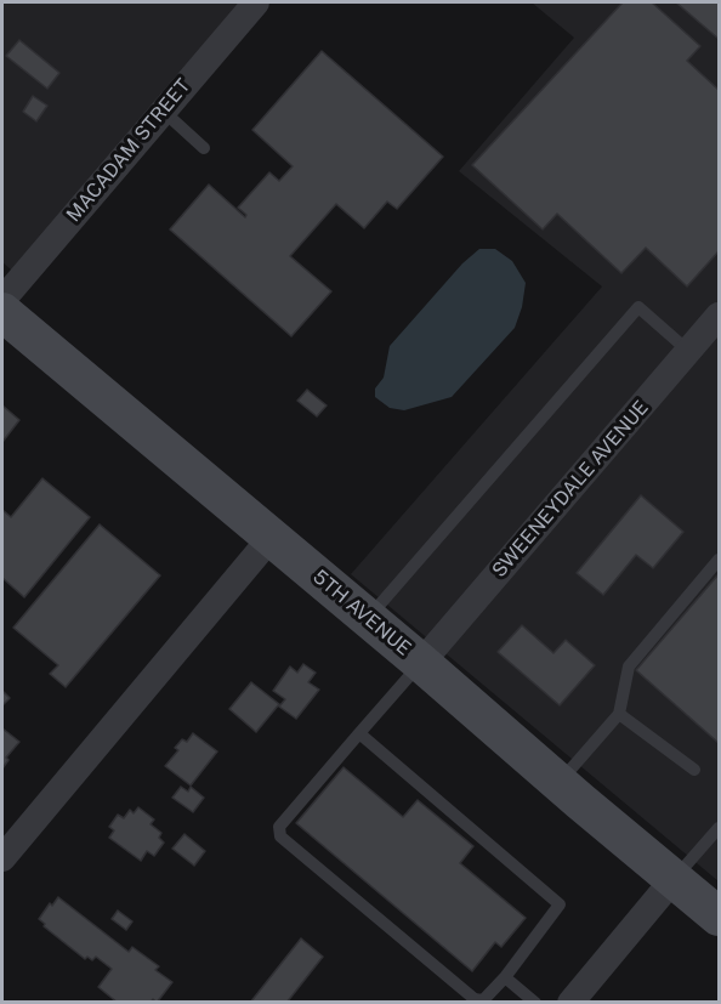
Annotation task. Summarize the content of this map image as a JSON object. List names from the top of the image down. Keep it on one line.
{"streets":{"main road":["5TH AVENUE"],"street":["MACADAM STREET","SWEENEYDALE AVENUE"]},"crossings":[["SWEENEYDALE AVENUE","5TH AVENUE"]]}
